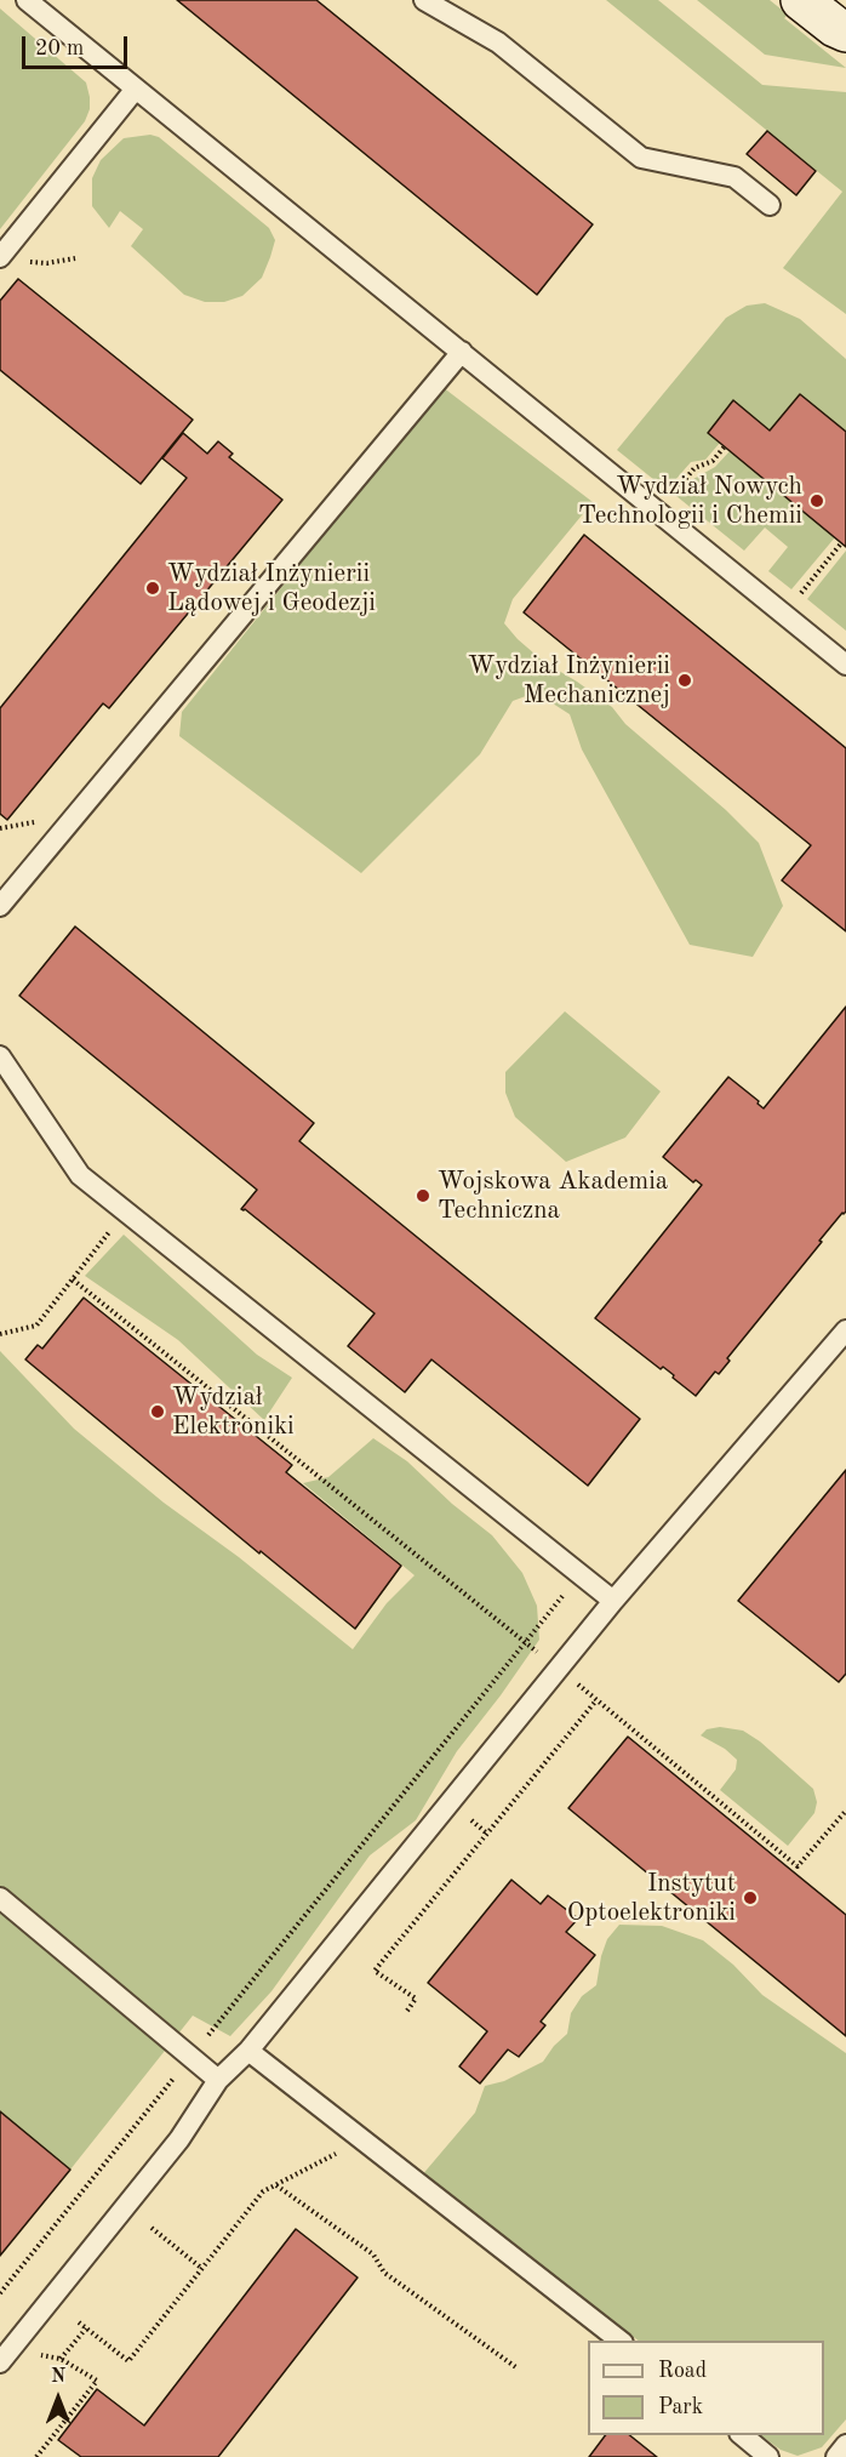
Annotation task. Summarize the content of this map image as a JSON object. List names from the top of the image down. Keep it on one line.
{"places":["Wydział Nowych Technologii i Chemii","Wydział Inżynierii Lądowej i Geodezji","Wydział Inżynierii Mechanicznej","Wojskowa Akademia Techniczna","Wydział Elektroniki","Instytut Optoelektroniki"],"legend":["Road","Park"],"scale_bar":"20 m","north":"top"}
